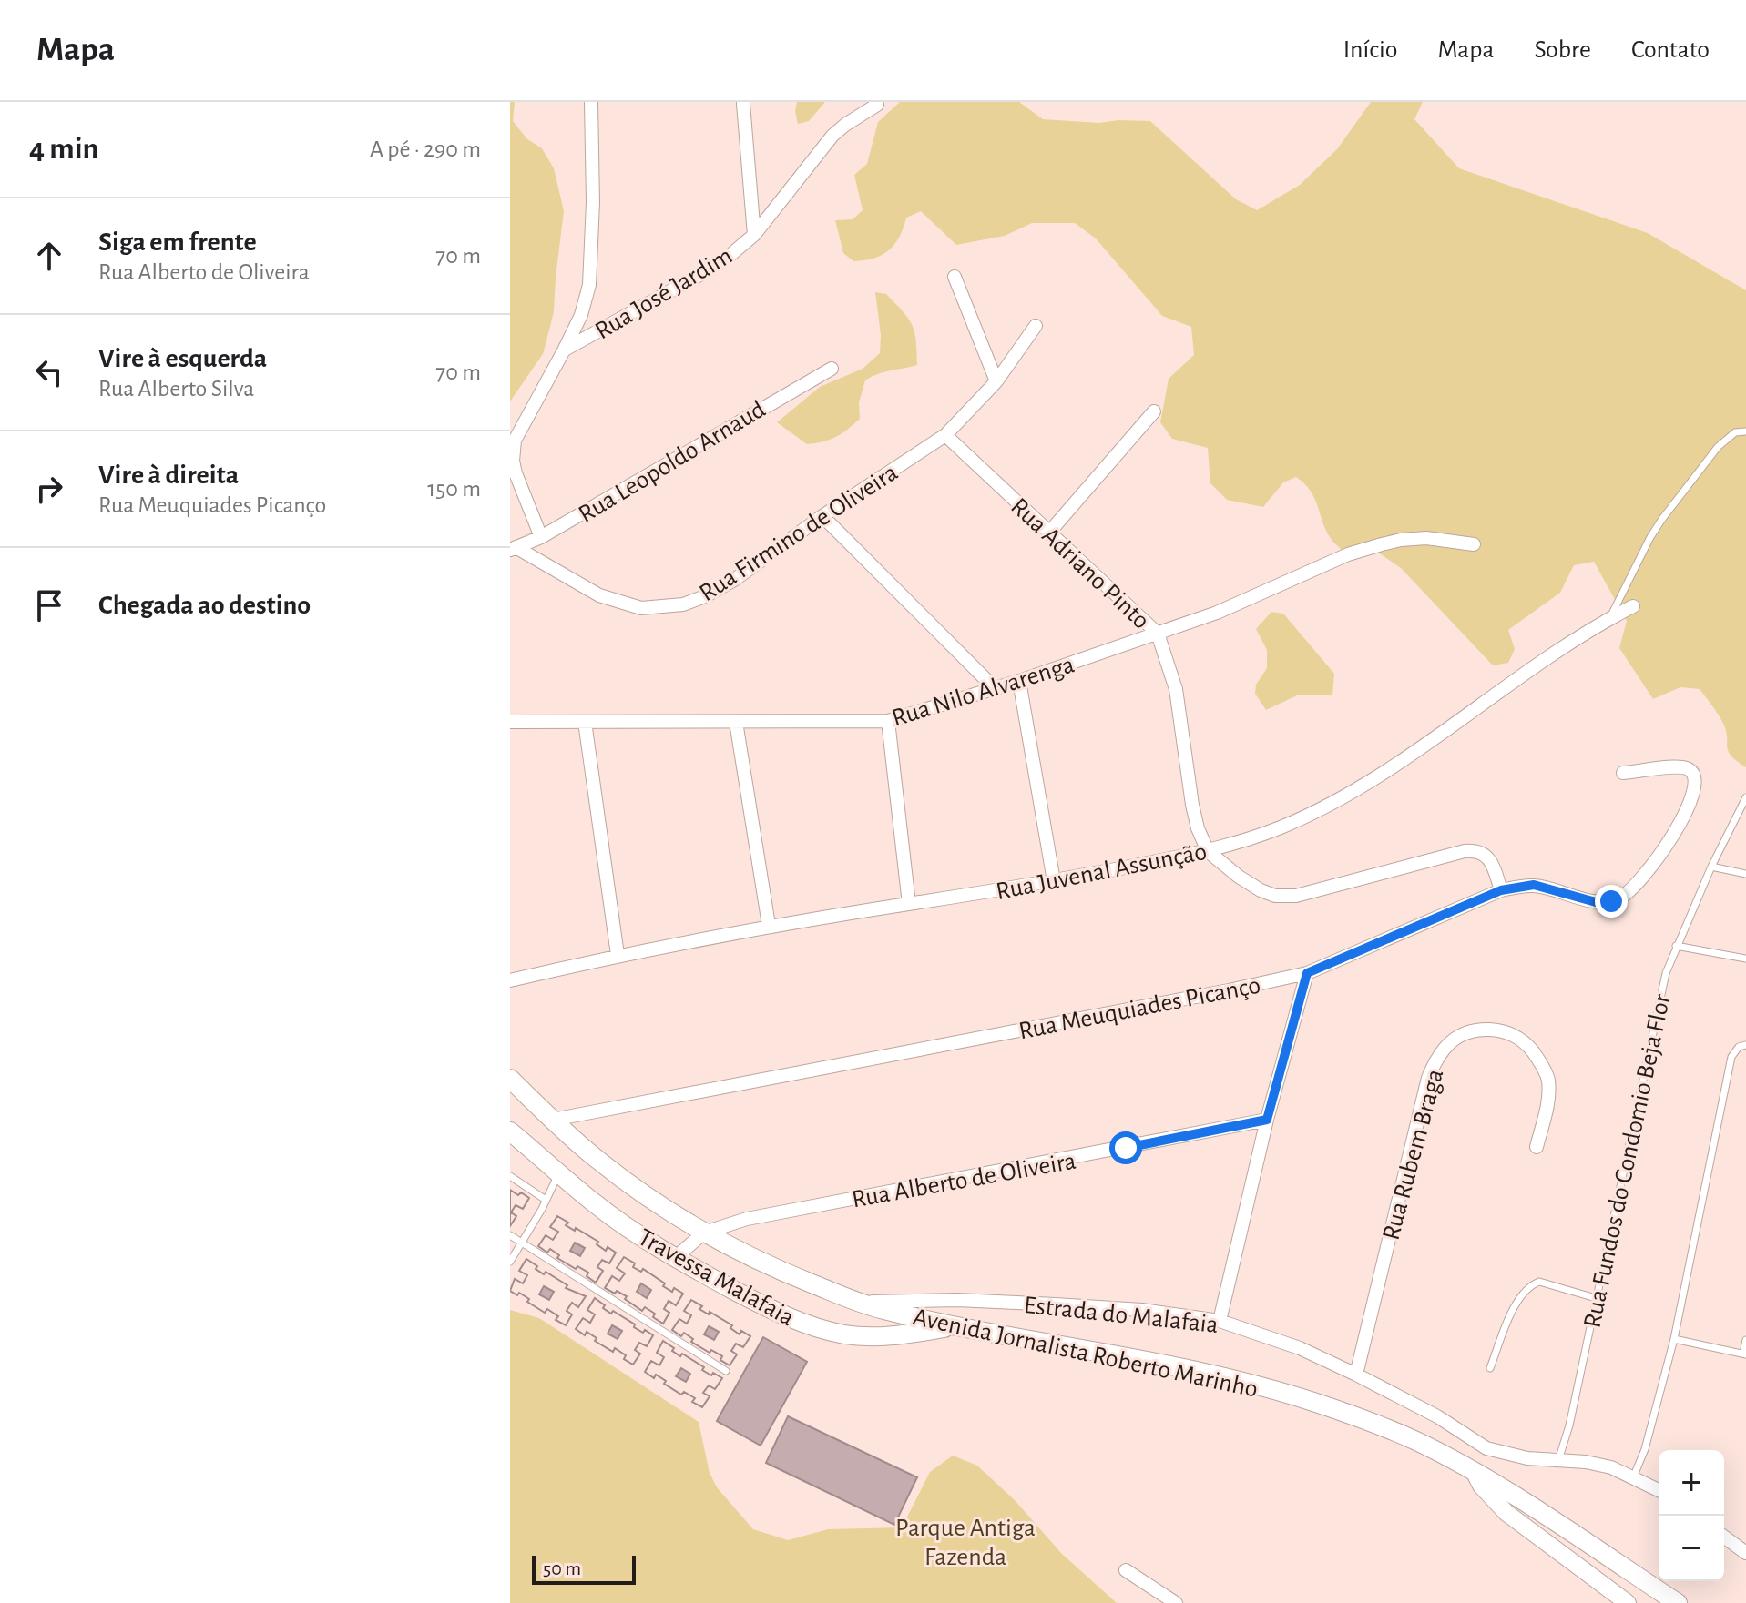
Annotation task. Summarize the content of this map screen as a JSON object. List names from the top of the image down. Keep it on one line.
{"streets":{"main road":["Travessa Malafaia","Avenida Jornalista Roberto Marinho"],"street":["Rua José Jardim","Rua Leopoldo Arnaud","Rua Firmino de Oliveira","Rua Adriano Pinto","Rua Nilo Alvarenga","Rua Juvenal Assunção","Rua Meuquiades Picanço","Rua Rubem Braga","Rua Alberto de Oliveira","Estrada do Malafaia"],"lane":["Rua Fundos do Condomio Beja Flor"]},"crossings":[["Rua Leopoldo Arnaud","Rua Firmino de Oliveira"],["Rua Firmino de Oliveira","Rua Adriano Pinto"],["Rua Adriano Pinto","Rua Nilo Alvarenga"],["Rua Adriano Pinto","Rua Juvenal Assunção"],["Rua Meuquiades Picanço","Avenida Jornalista Roberto Marinho"],["Rua Rubem Braga","Estrada do Malafaia"],["Rua Fundos do Condomio Beja Flor","Estrada do Malafaia"],["Rua Alberto de Oliveira","Avenida Jornalista Roberto Marinho"],["Travessa Malafaia","Avenida Jornalista Roberto Marinho"],["Estrada do Malafaia","Avenida Jornalista Roberto Marinho"]],"parks":["Parque Antiga Fazenda"],"scale_bar":"50 m","page":{"header":"Mapa","nav":["Início","Mapa","Sobre","Contato"],"heading":["4 min","A pé · 290 m"],"list":[["Siga em frente","Rua Alberto de Oliveira","70 m"],["Vire à esquerda","Rua Alberto Silva","70 m"],["Vire à direita","Rua Meuquiades Picanço","150 m"],"Chegada ao destino"],"map_buttons":["+","−"],"scale":"50 m"}}
